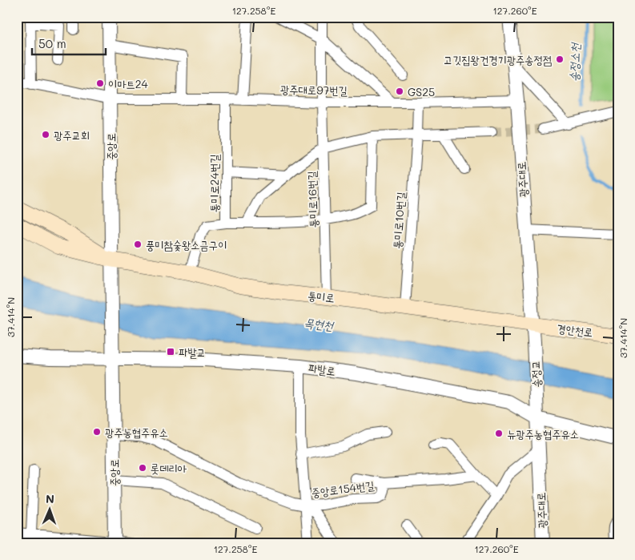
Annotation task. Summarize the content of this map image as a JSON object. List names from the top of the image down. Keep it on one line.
{"streets":{"main road":["통미로","경안천로"],"street":["광주대로97번길","중앙로","광주대로","통미로24번길","통미로16번길","통미로10번길","파발로","송정교","중앙로154번길"]},"crossings":[["광주대로97번길","중앙로"],["광주대로97번길","광주대로"],["광주대로97번길","통미로24번길"],["광주대로97번길","통미로16번길"],["광주대로97번길","통미로10번길"],["중앙로","통미로"],["중앙로","파발로"],["중앙로","중앙로154번길"],["광주대로","통미로"],["광주대로","경안천로"],["광주대로","파발로"],["광주대로","송정교"],["통미로24번길","통미로"],["통미로16번길","통미로"],["통미로10번길","통미로"],["통미로","경안천로"],["파발로","송정교"]],"water":["송정소천","목현천"],"places":{"other":["고깃집왕건경기광주송정점","이마트24","GS25","광주교회","풍미참숯왕소금구이","광주농협주유소","뉴광주농협주유소","롯데리아"],"transit":["파발교"]},"scale_bar":"50 m","north":"top","coordinates":["127.258°E","127.260°E","37.414°N"]}
